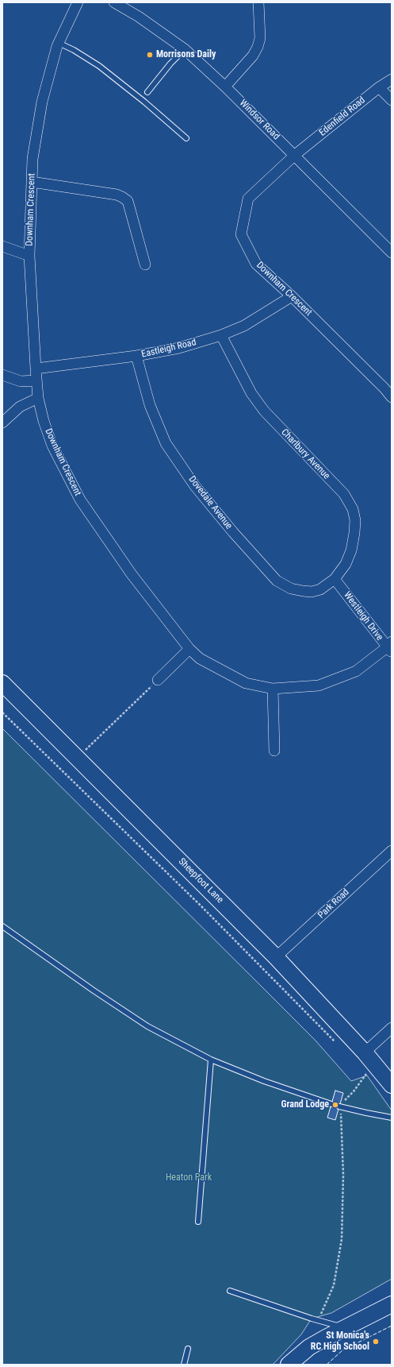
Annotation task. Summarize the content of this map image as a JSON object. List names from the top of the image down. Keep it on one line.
{"streets":{"main road":["Sheepfoot Lane"],"street":["Edenfield Road","Windsor Road","Downham Crescent","Eastleigh Road","Charlbury Avenue","Dovedale Avenue","Westleigh Drive","Park Road"]},"crossings":[["Edenfield Road","Windsor Road"],["Edenfield Road","Downham Crescent"],["Windsor Road","Downham Crescent"],["Downham Crescent","Eastleigh Road"],["Downham Crescent","Westleigh Drive"],["Eastleigh Road","Charlbury Avenue"],["Eastleigh Road","Dovedale Avenue"],["Charlbury Avenue","Dovedale Avenue"],["Charlbury Avenue","Westleigh Drive"],["Dovedale Avenue","Westleigh Drive"],["Sheepfoot Lane","Park Road"]],"parks":["Heaton Park"],"places":["Morrisons Daily","Grand Lodge","St Monica's RC High School"]}
